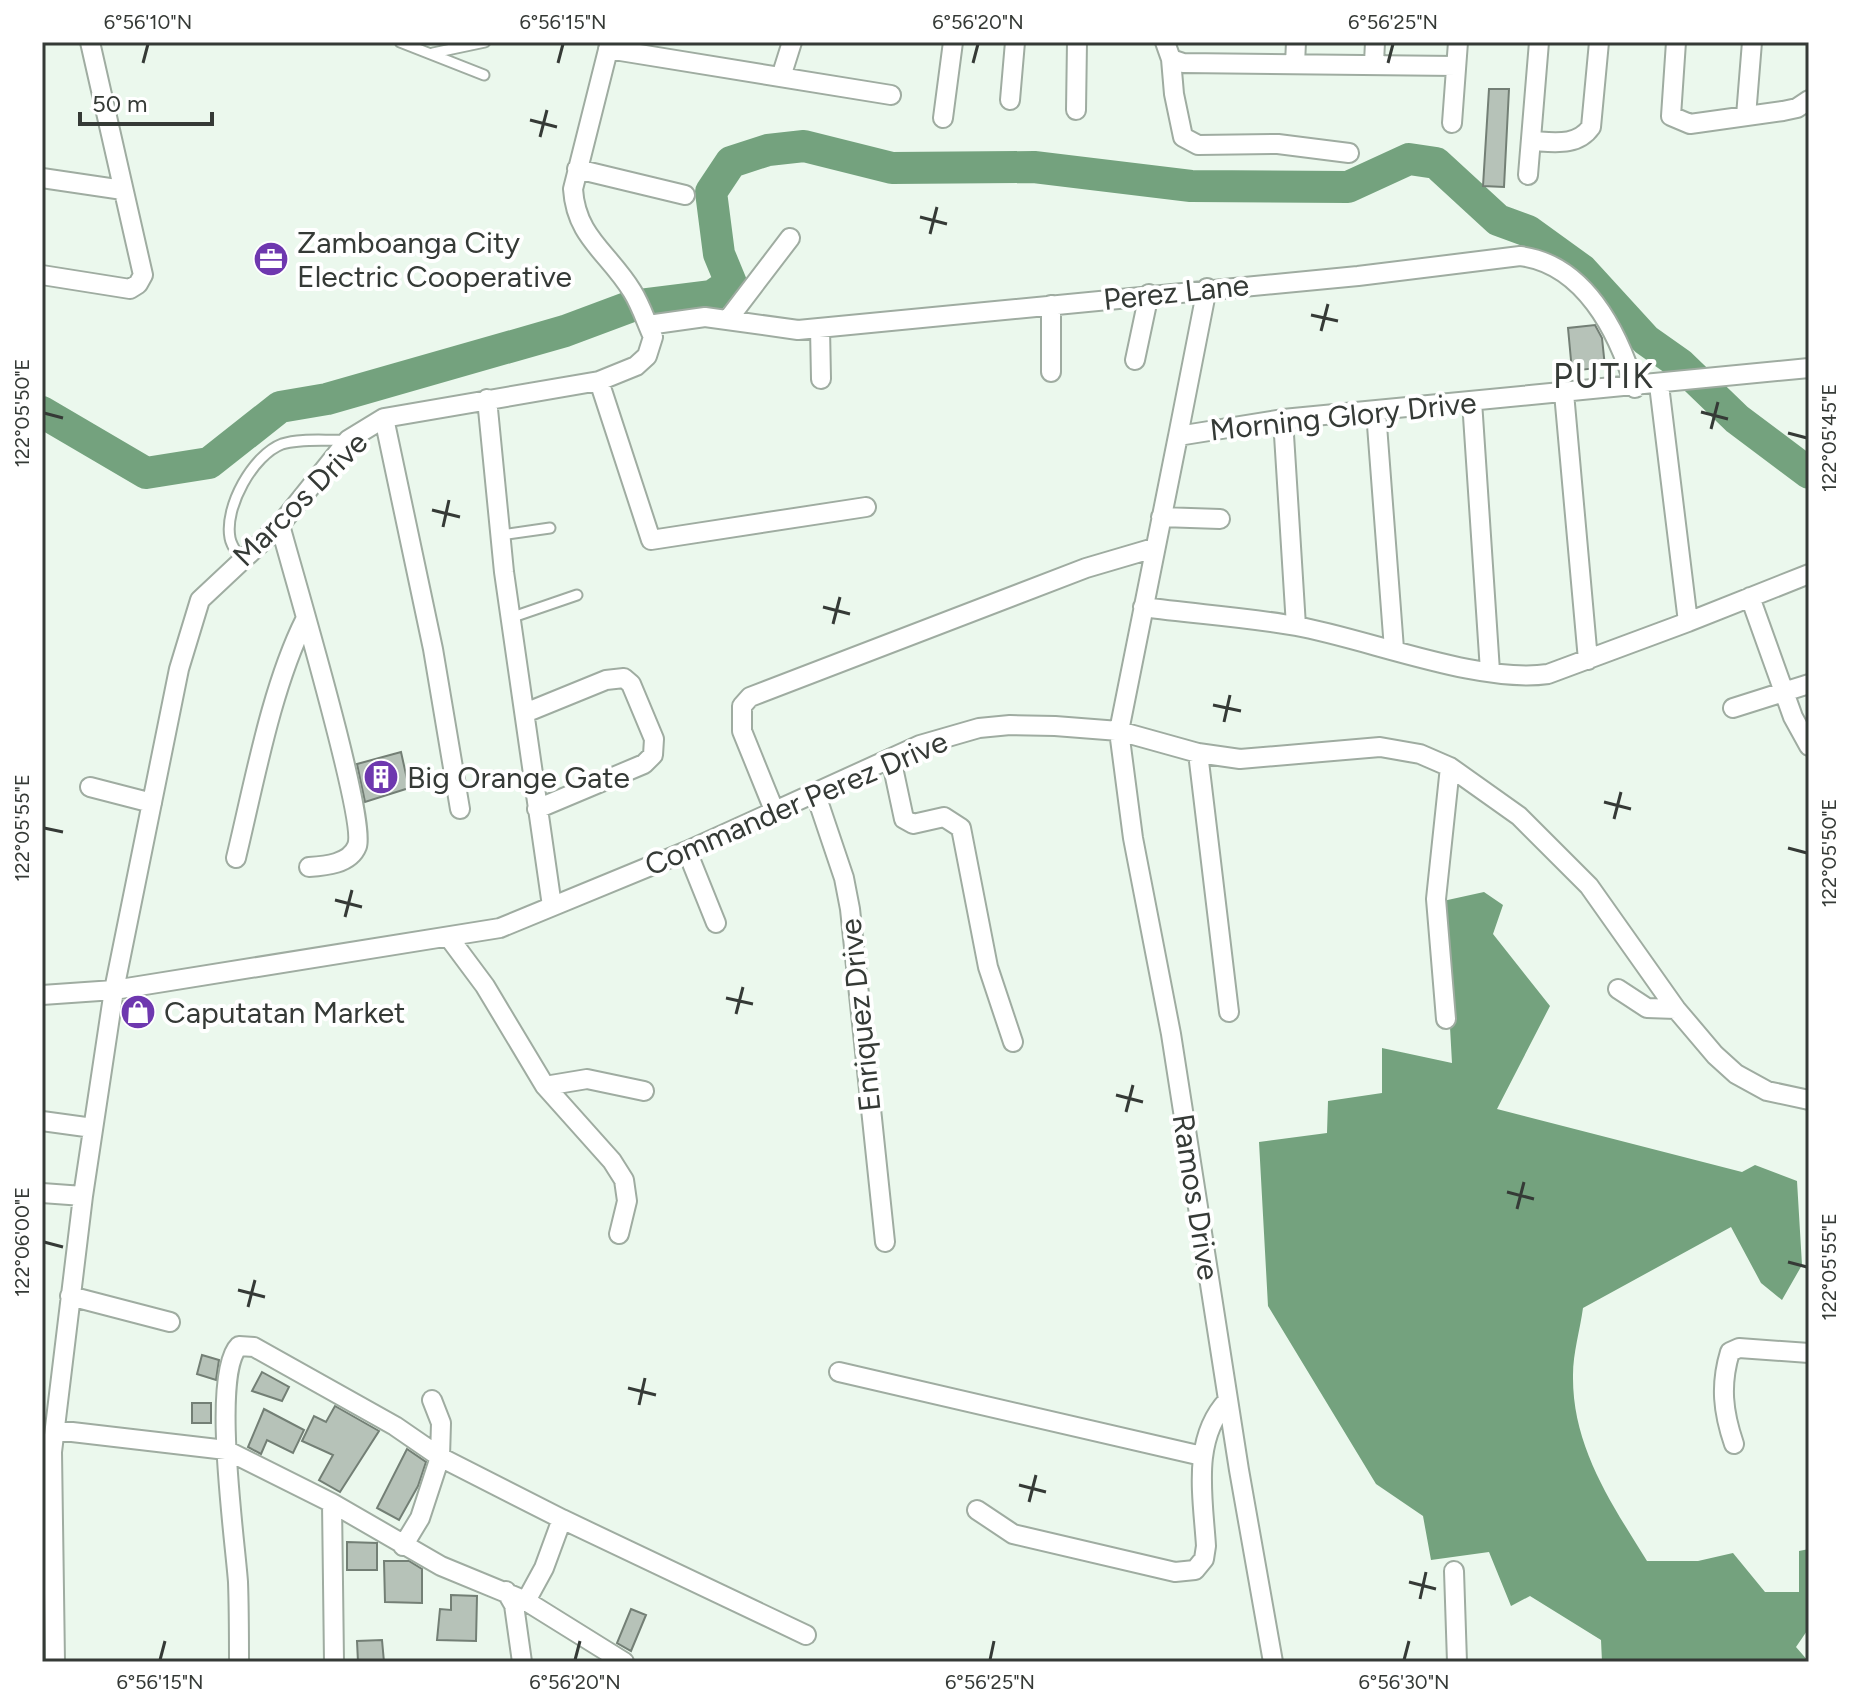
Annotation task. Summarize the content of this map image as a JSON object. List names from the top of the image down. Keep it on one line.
{"streets":{"street":["Perez Lane","Morning Glory Drive","Marcos Drive","Commander Perez Drive","Enriquez Drive","Ramos Drive"]},"crossings":[["Perez Lane","Morning Glory Drive"],["Perez Lane","Marcos Drive"],["Morning Glory Drive","Commander Perez Drive"],["Morning Glory Drive","Ramos Drive"],["Marcos Drive","Commander Perez Drive"],["Commander Perez Drive","Enriquez Drive"],["Commander Perez Drive","Ramos Drive"]],"districts":["PUTIK"],"places":{"office":["Zamboanga City Electric Cooperative"],"building":["Big Orange Gate"],"shop":["Caputatan Market"]},"scale_bar":"50 m","coordinates":["6°56'10\"N","6°56'15\"N","6°56'20\"N","6°56'25\"N","122°05'50\"E","122°05'45\"E","122°05'55\"E","122°06'00\"E","6°56'30\"N"]}
